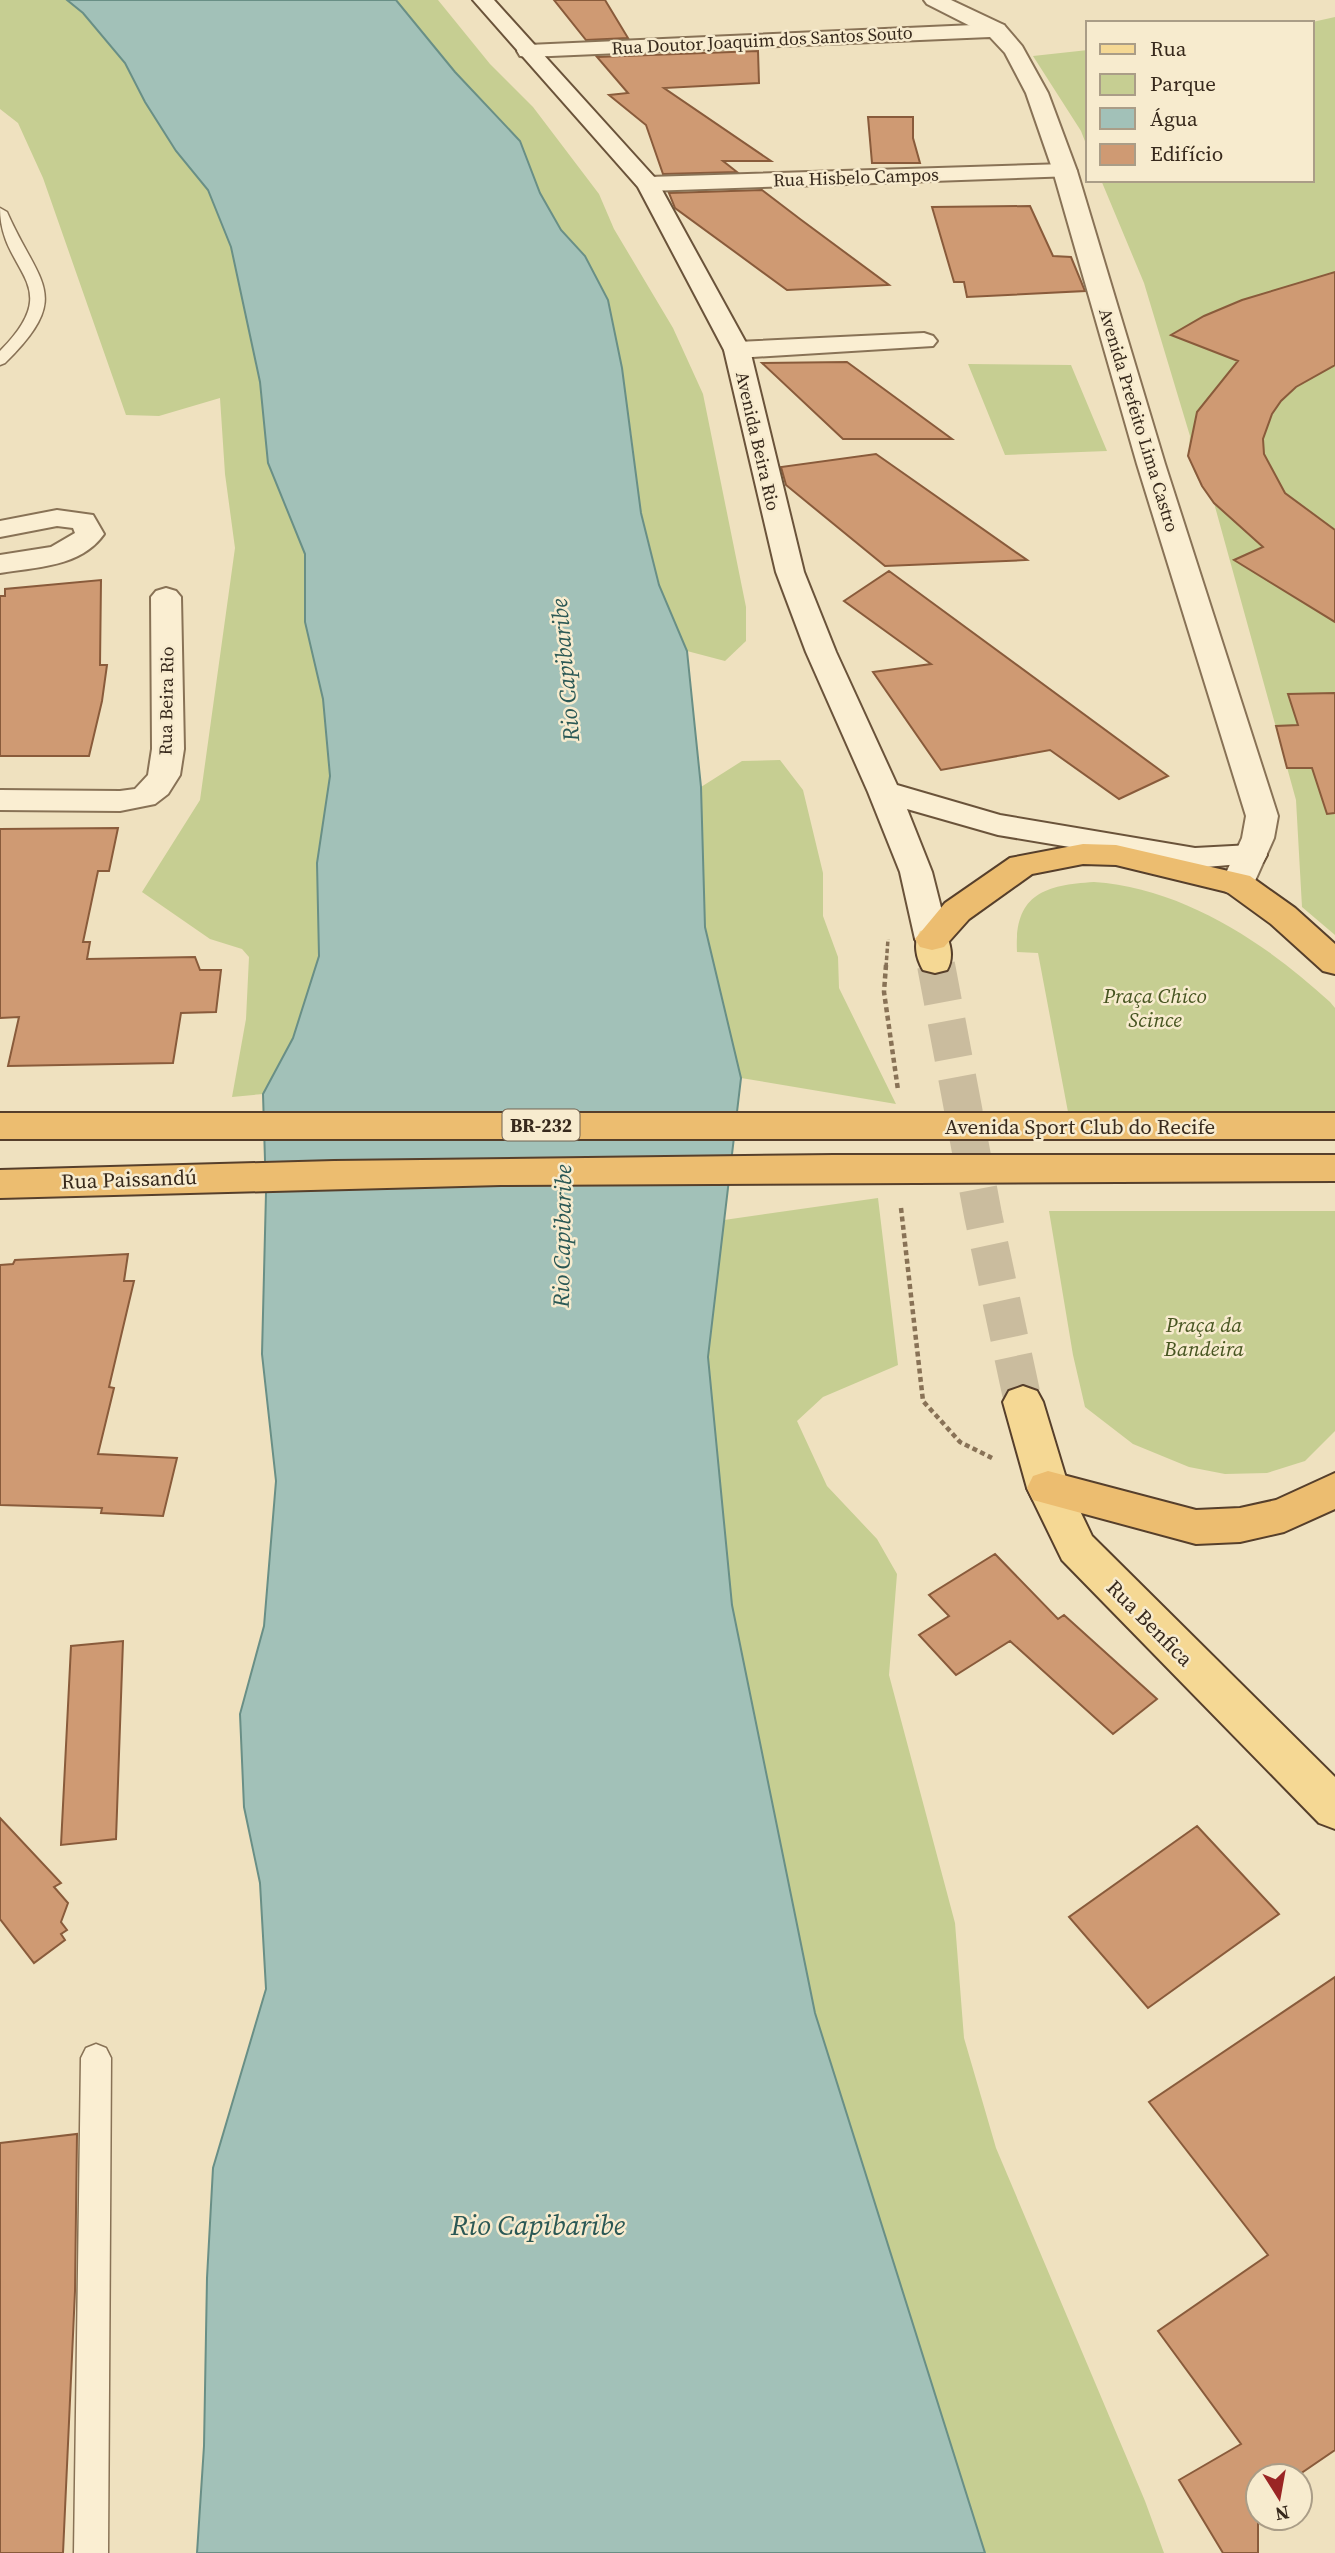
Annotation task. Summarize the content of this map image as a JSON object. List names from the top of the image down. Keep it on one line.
{"streets":{"highway":["BR-232","Avenida Sport Club do Recife","Rua Paissandú"],"main road":["Rua Benfica"],"street":["Rua Doutor Joaquim dos Santos Souto","Rua Hisbelo Campos","Avenida Prefeito Lima Castro","Avenida Beira Rio","Rua Beira Rio"]},"crossings":[["Rua Doutor Joaquim dos Santos Souto","Avenida Prefeito Lima Castro"],["Rua Doutor Joaquim dos Santos Souto","Avenida Beira Rio"],["Rua Hisbelo Campos","Avenida Prefeito Lima Castro"],["Rua Hisbelo Campos","Avenida Beira Rio"],["Avenida Sport Club do Recife","Rua Paissandú"]],"water":["Rio Capibaribe"],"parks":["Praça Chico Scince","Praça da Bandeira"],"legend":["Rua","Parque","Água","Edifício"],"north":"bottom"}
